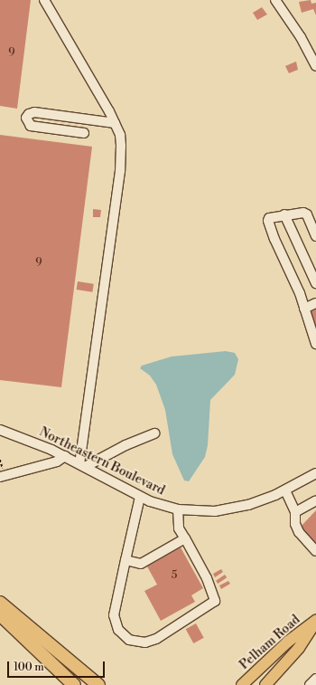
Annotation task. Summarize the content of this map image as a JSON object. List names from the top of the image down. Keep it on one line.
{"streets":{"main road":["Pelham Road"],"street":["Northeastern Boulevard"]},"house_numbers":["9","9","5"],"scale_bar":"100 m"}
